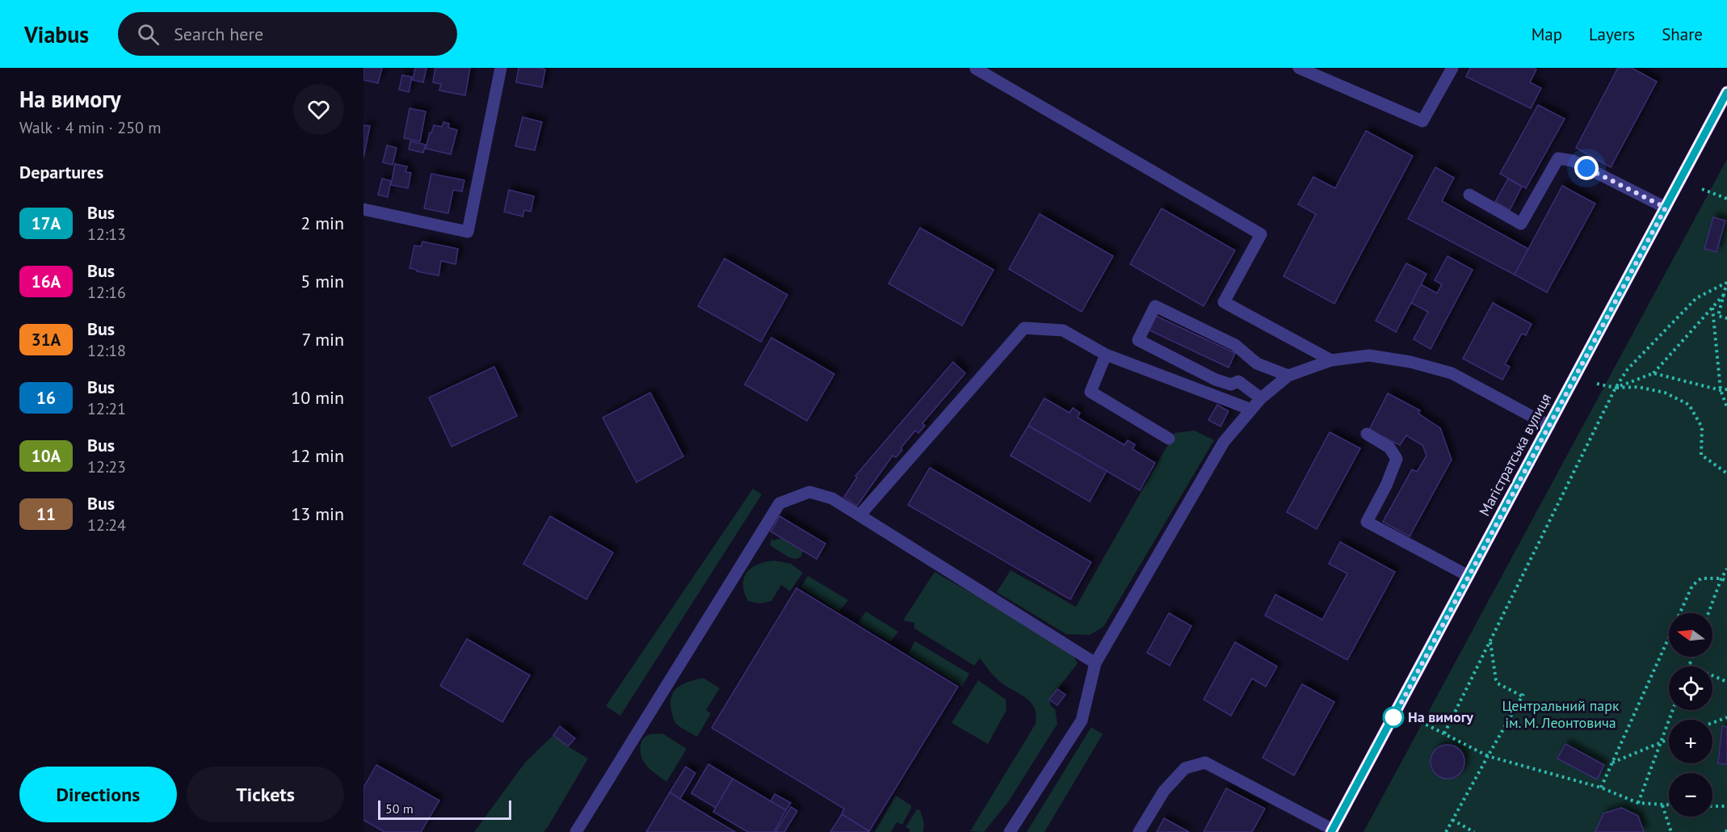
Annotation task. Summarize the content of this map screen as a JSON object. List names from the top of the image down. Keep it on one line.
{"streets":{"main road":["Магістратська вулиця"]},"parks":["Центральний парк ім. М. Леонтовича"],"places":["На вимогу"],"lines":["bus line 17А"],"scale_bar":"50 m","north":"left","page":{"header":"Viabus","search":"Search here","nav":["Map","Layers","Share"],"heading":[["На вимогу","Walk · 4 min · 250 m"],"Departures"],"list":[{"mark":"17А","name":"Bus","note":"12:13","value":"2 min"},{"mark":"16А","name":"Bus","note":"12:16","value":"5 min"},{"mark":"31А","name":"Bus","note":"12:18","value":"7 min"},{"mark":"16","name":"Bus","note":"12:21","value":"10 min"},{"mark":"10А","name":"Bus","note":"12:23","value":"12 min"},{"mark":"11","name":"Bus","note":"12:24","value":"13 min"}],"map_buttons":["+","−"],"buttons":["Directions","Tickets"],"scale":"50 m"}}
